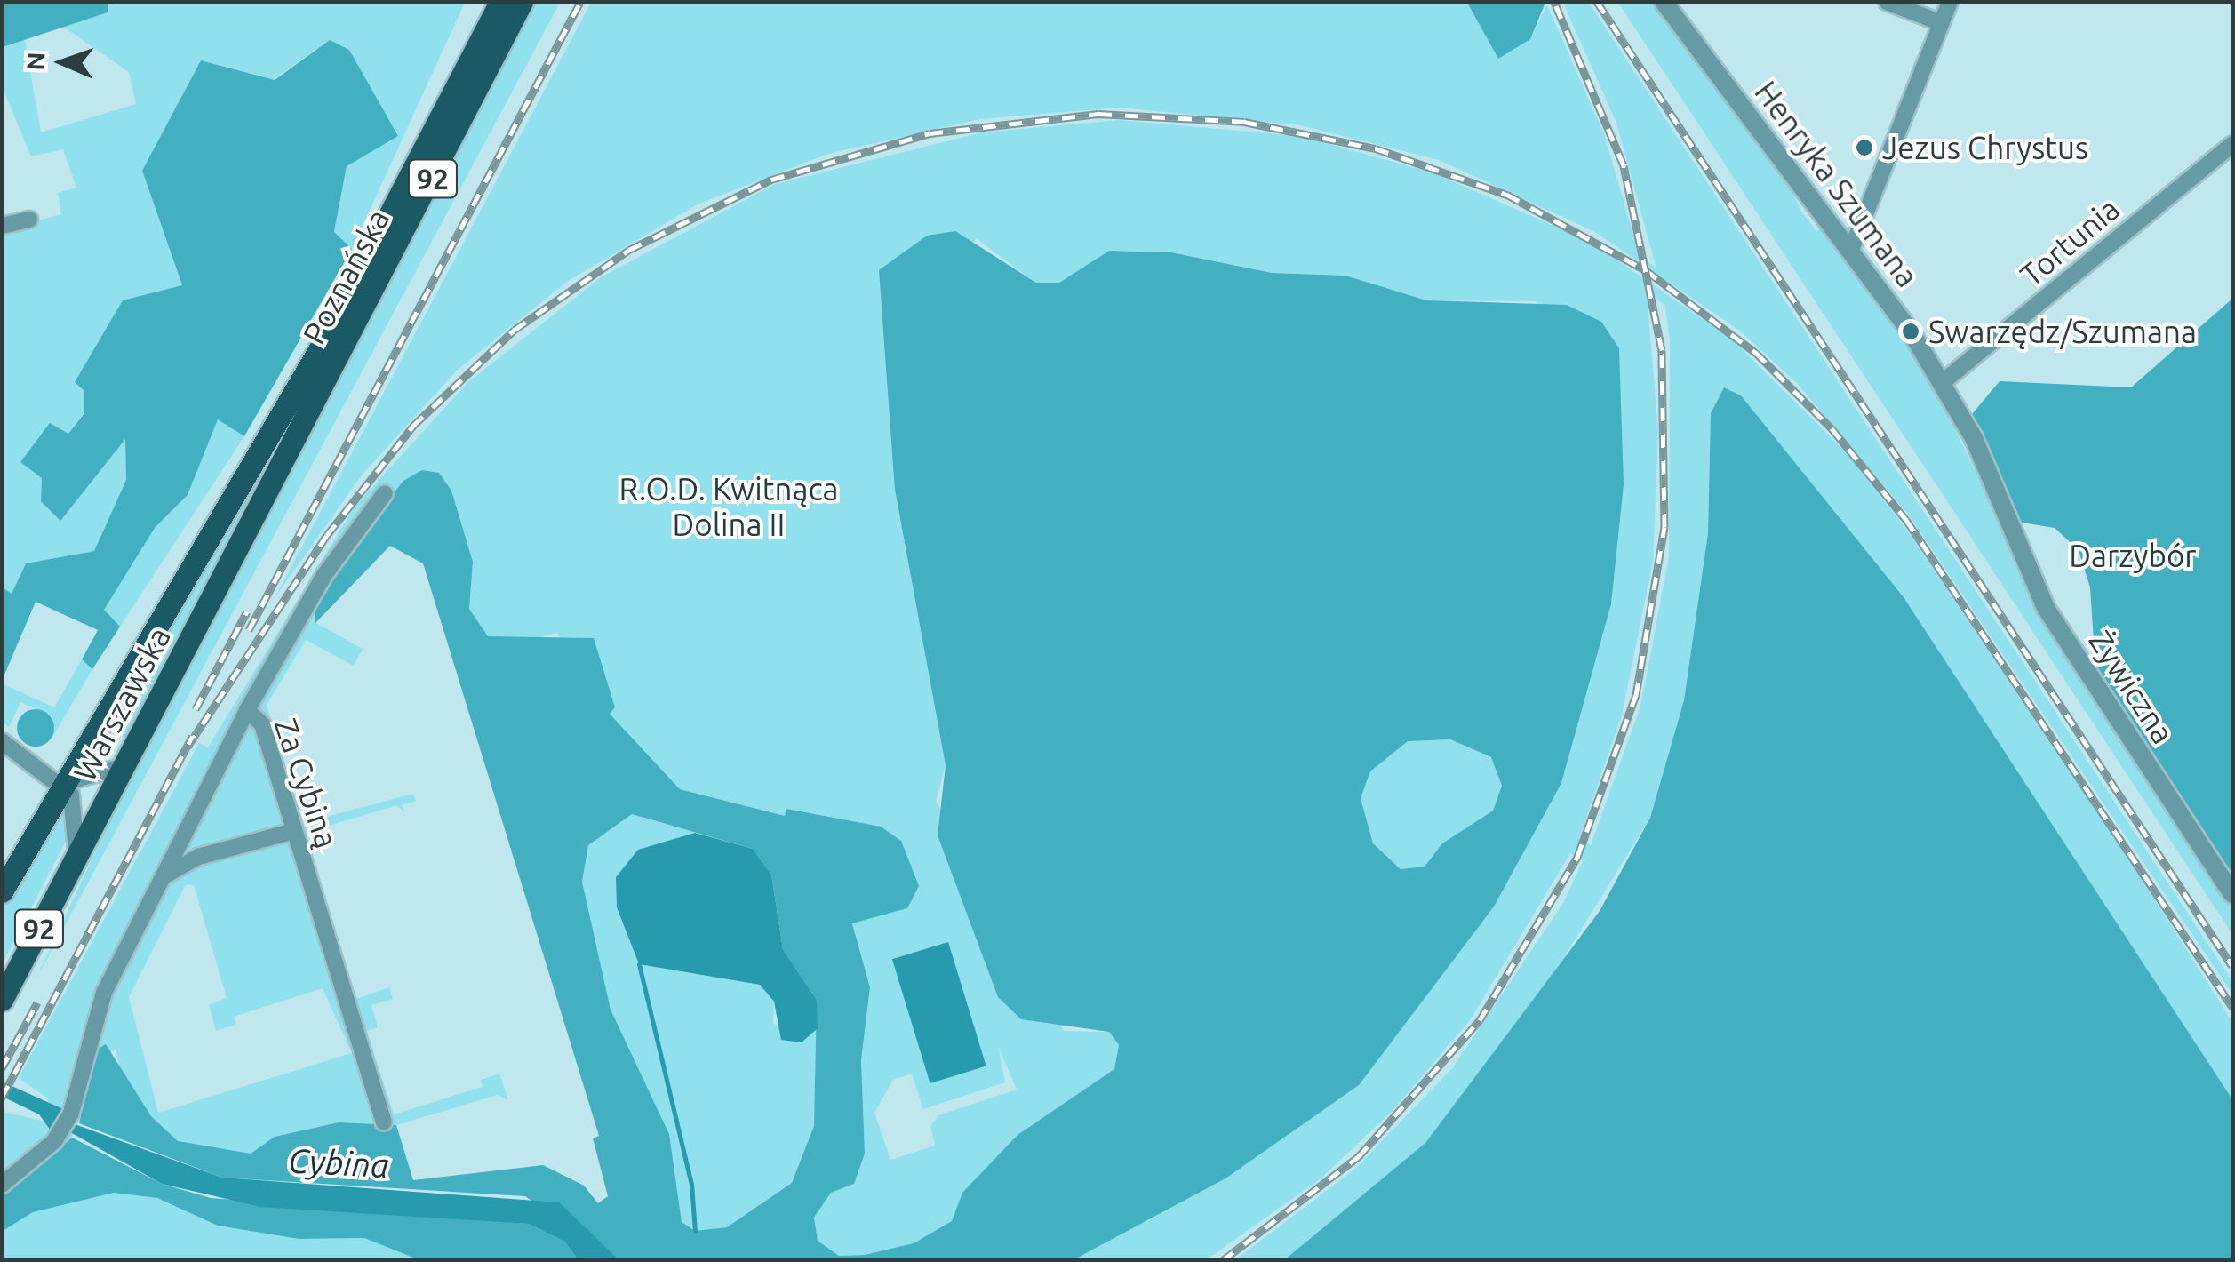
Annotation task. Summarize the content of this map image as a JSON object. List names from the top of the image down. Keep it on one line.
{"streets":{"main road":["92","Poznańska","Warszawska"],"street":["Henryka Szumana","Tortunia","Żywiczna","Za Cybiną"]},"crossings":[["Henryka Szumana","Tortunia"],["Henryka Szumana","Żywiczna"],["Poznańska","Warszawska"]],"water":["Cybina"],"parks":["R.O.D. Kwitnąca Dolina II","Darzybór"],"places":["Jezus Chrystus","Swarzędz/Szumana"],"north":"left"}
